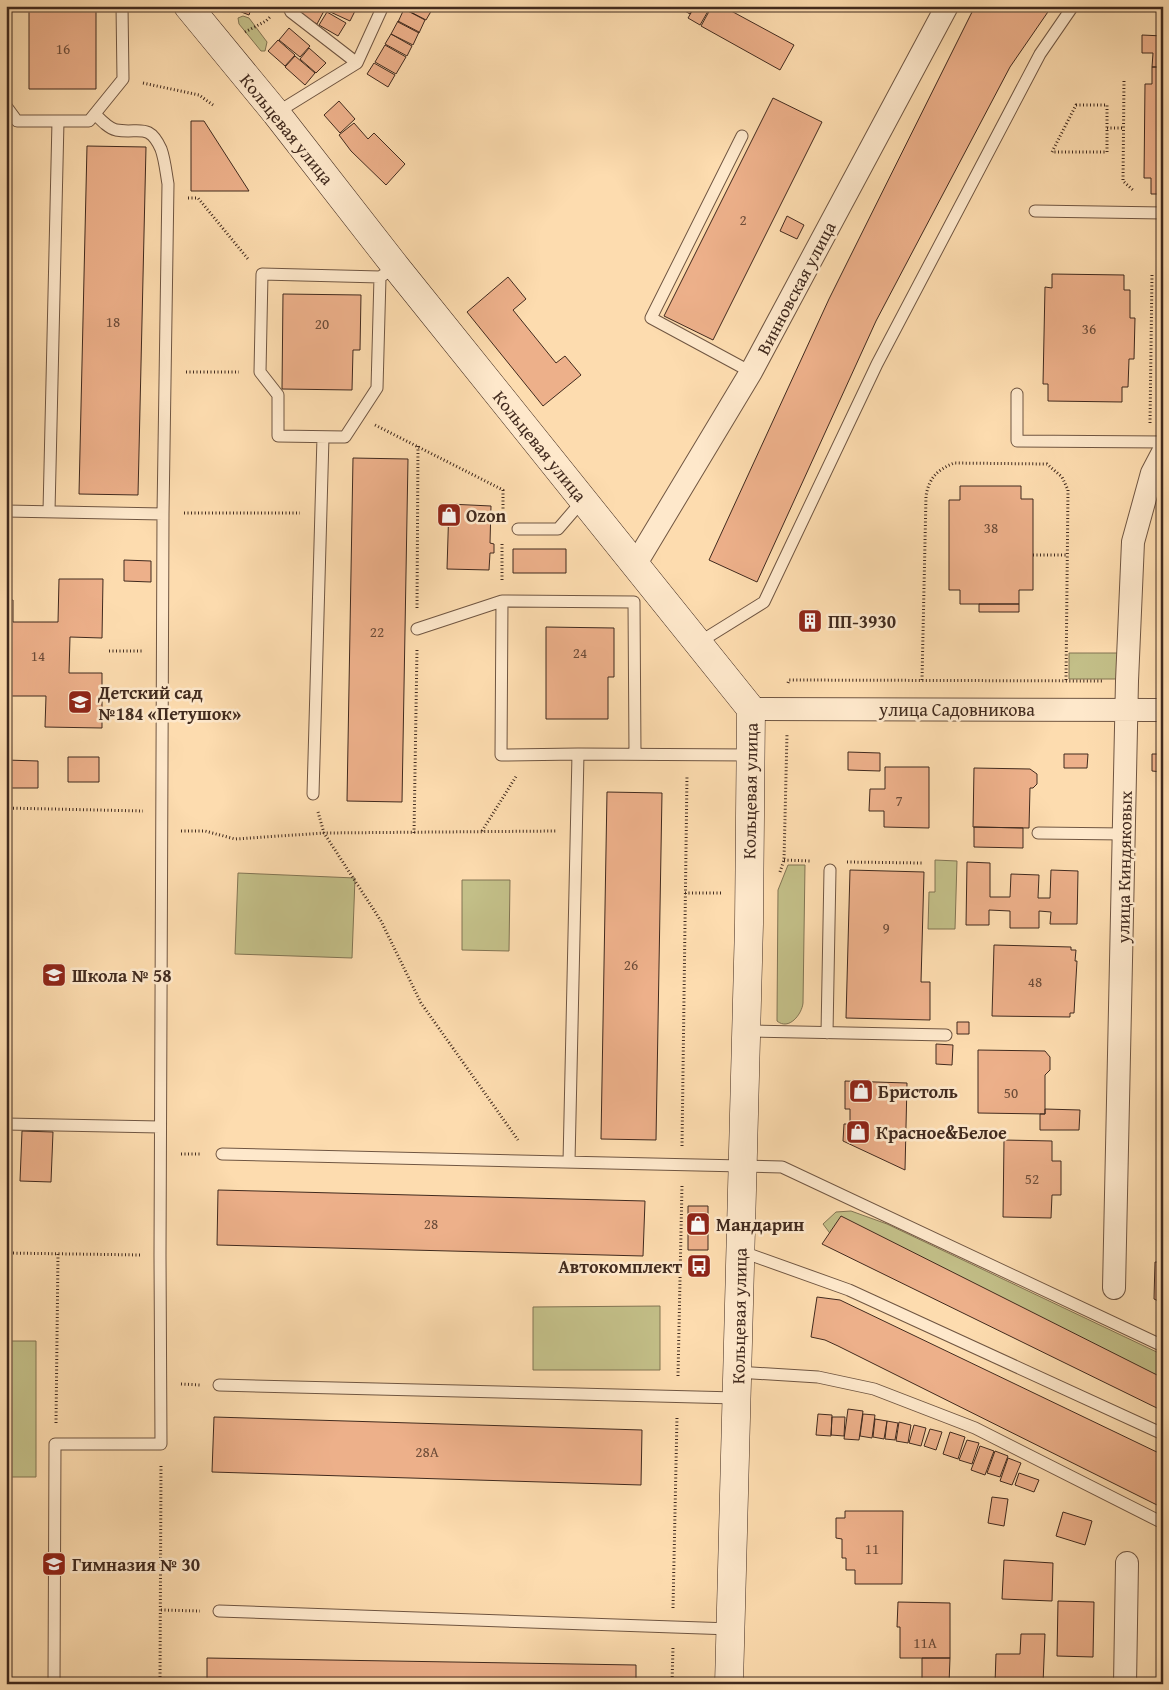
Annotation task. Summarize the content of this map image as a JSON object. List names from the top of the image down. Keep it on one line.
{"streets":{"street":["Кольцевая улица","Винновская улица","улица Садовникова","улица Киндяковых"]},"crossings":[["Кольцевая улица","Винновская улица"],["Кольцевая улица","улица Садовникова"],["улица Садовникова","улица Киндяковых"]],"places":{"shop":["Ozon","Бристоль","Красное&Белое","Мандарин"],"building":["ПП-3930"],"school or university":["Детский сад №184 «Петушок»","Школа № 58","Гимназия № 30"],"bus stop":["Автокомплект"]},"house_numbers":["16","2","18","20","36","38","22","24","14","7","9","26","48","50","52","28","28А","11","11А"]}
